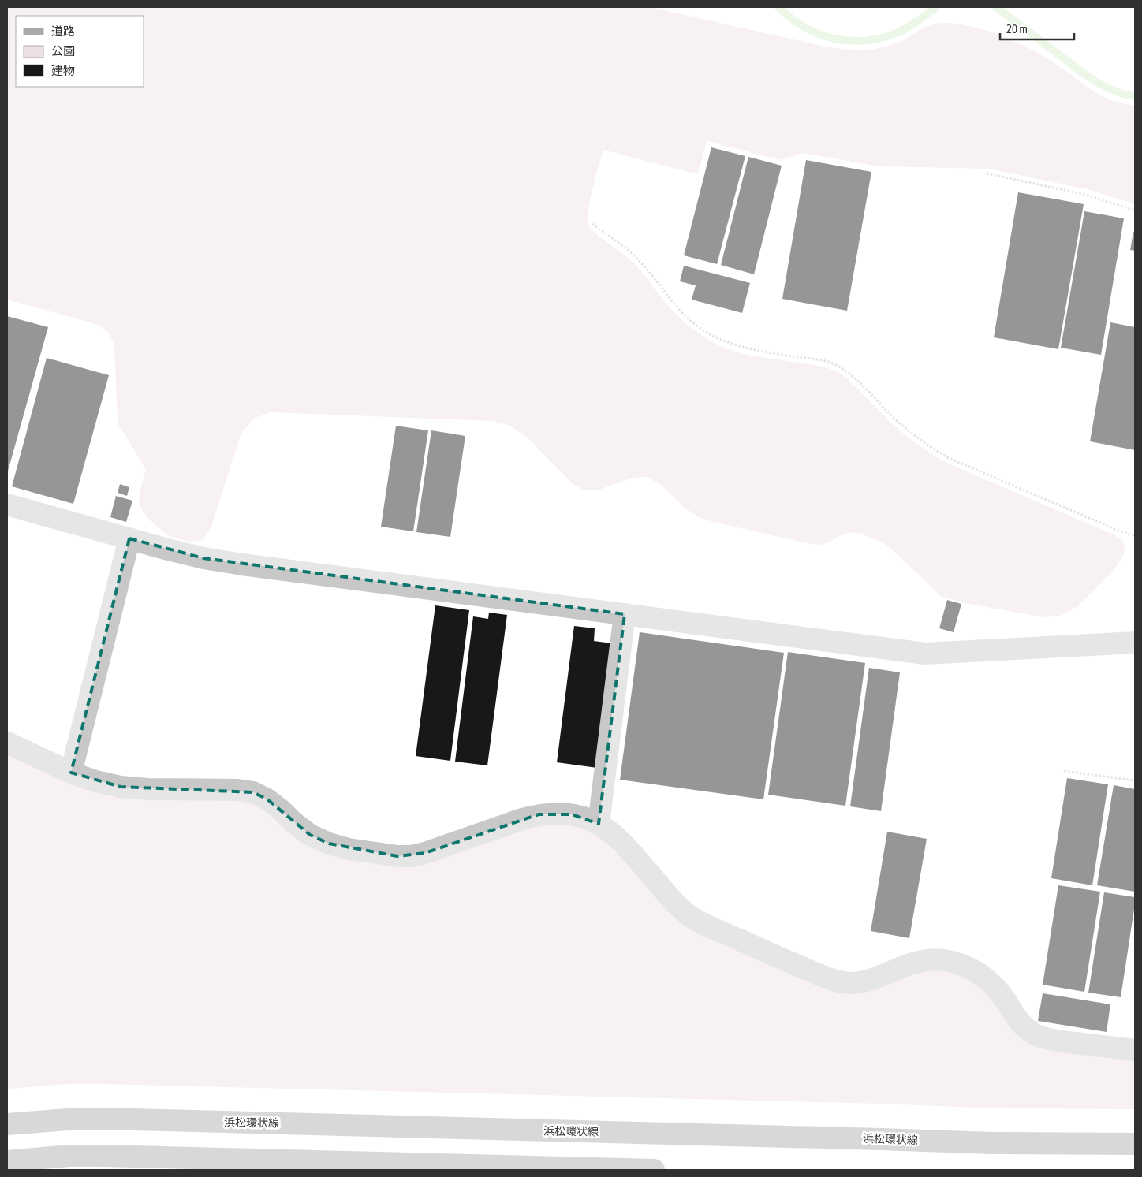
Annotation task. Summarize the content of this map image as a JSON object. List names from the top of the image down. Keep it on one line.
{"streets":{"main road":["浜松環状線"]},"legend":["道路","公園","建物"],"scale_bar":"20 m"}
